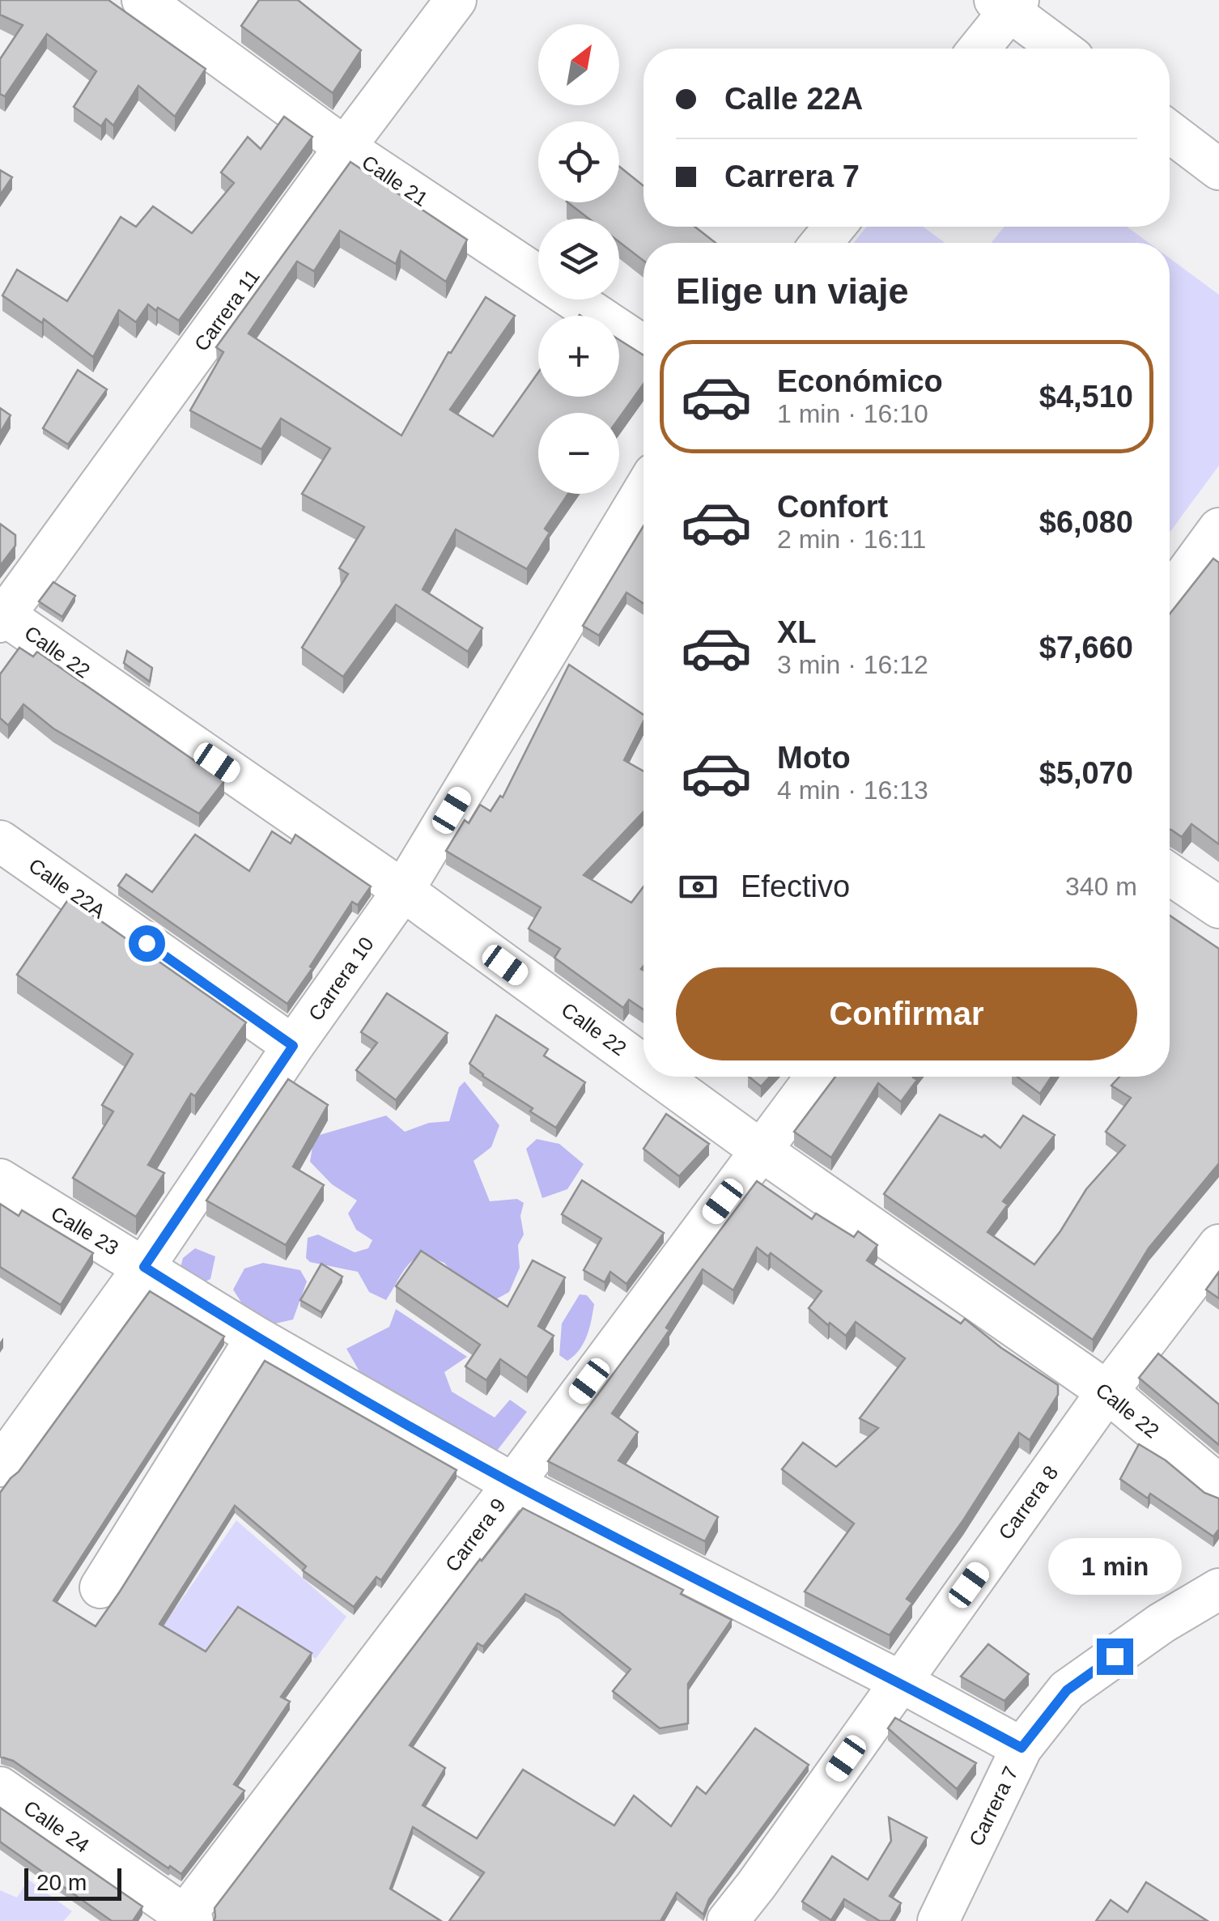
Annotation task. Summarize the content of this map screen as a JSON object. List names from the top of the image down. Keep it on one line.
{"streets":{"street":["Calle 21","Carrera 11","Calle 22","Calle 22A","Carrera 10","Calle 23","Carrera 8","Carrera 9","Carrera 7","Calle 24"]},"crossings":[["Calle 21","Carrera 11"],["Carrera 11","Calle 22"],["Calle 22","Carrera 10"],["Calle 22","Carrera 8"],["Calle 22","Carrera 9"],["Calle 22A","Carrera 10"],["Carrera 10","Calle 23"],["Calle 23","Carrera 8"],["Calle 23","Carrera 9"],["Calle 23","Carrera 7"],["Carrera 9","Calle 24"]],"scale_bar":"20 m","north":"top right","page":{"map_buttons":["+","−"],"banner":["Calle 22A","Carrera 7"],"heading":"Elige un viaje","list":[{"name":"Económico","note":"1 min · 16:10","value":"$4,510"},{"name":"Confort","note":"2 min · 16:11","value":"$6,080"},{"name":"XL","note":"3 min · 16:12","value":"$7,660"},{"name":"Moto","note":"4 min · 16:13","value":"$5,070"}],"pay":["Efectivo","340 m"],"buttons":"Confirmar","bubble":"1 min","scale":"20 m"}}
